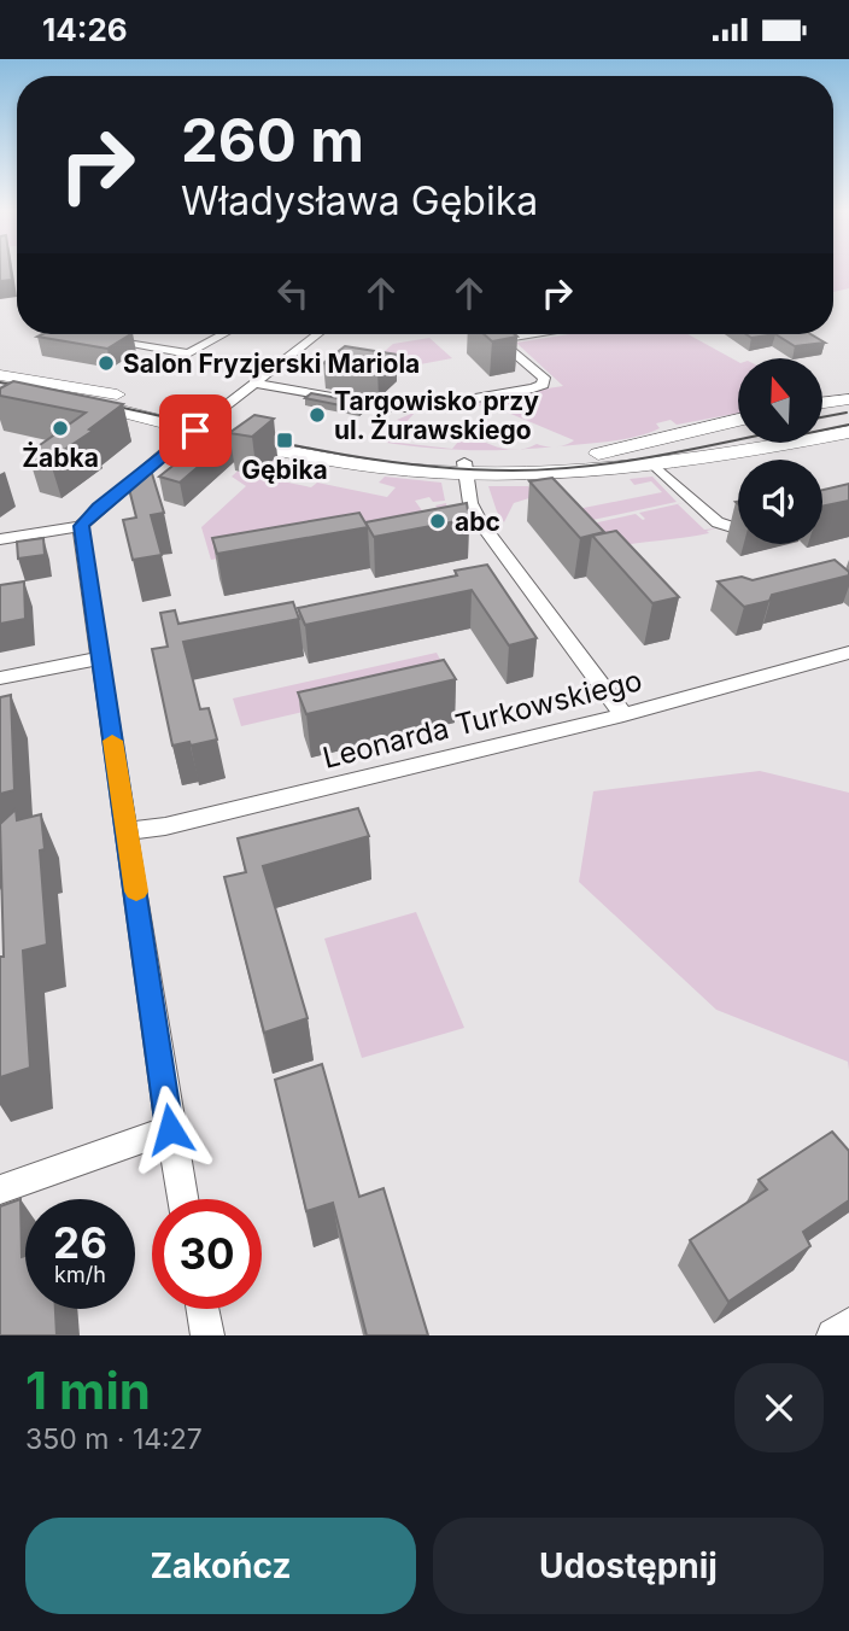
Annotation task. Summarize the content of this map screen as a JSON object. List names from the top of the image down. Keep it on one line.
{"streets":{"street":["Leonarda Turkowskiego"]},"places":{"other":["Salon Fryzjerski Mariola","Targowisko przy ul. Żurawskiego","Żabka","abc"],"transit":["Gębika"]},"north":"top","page":{"status":"14:26","turn":["260 m","Władysława Gębika"],"speed":"26 km/h","limit":"30","heading":["1 min","350 m · 14:27"],"buttons":["Zakończ","Udostępnij"]}}
